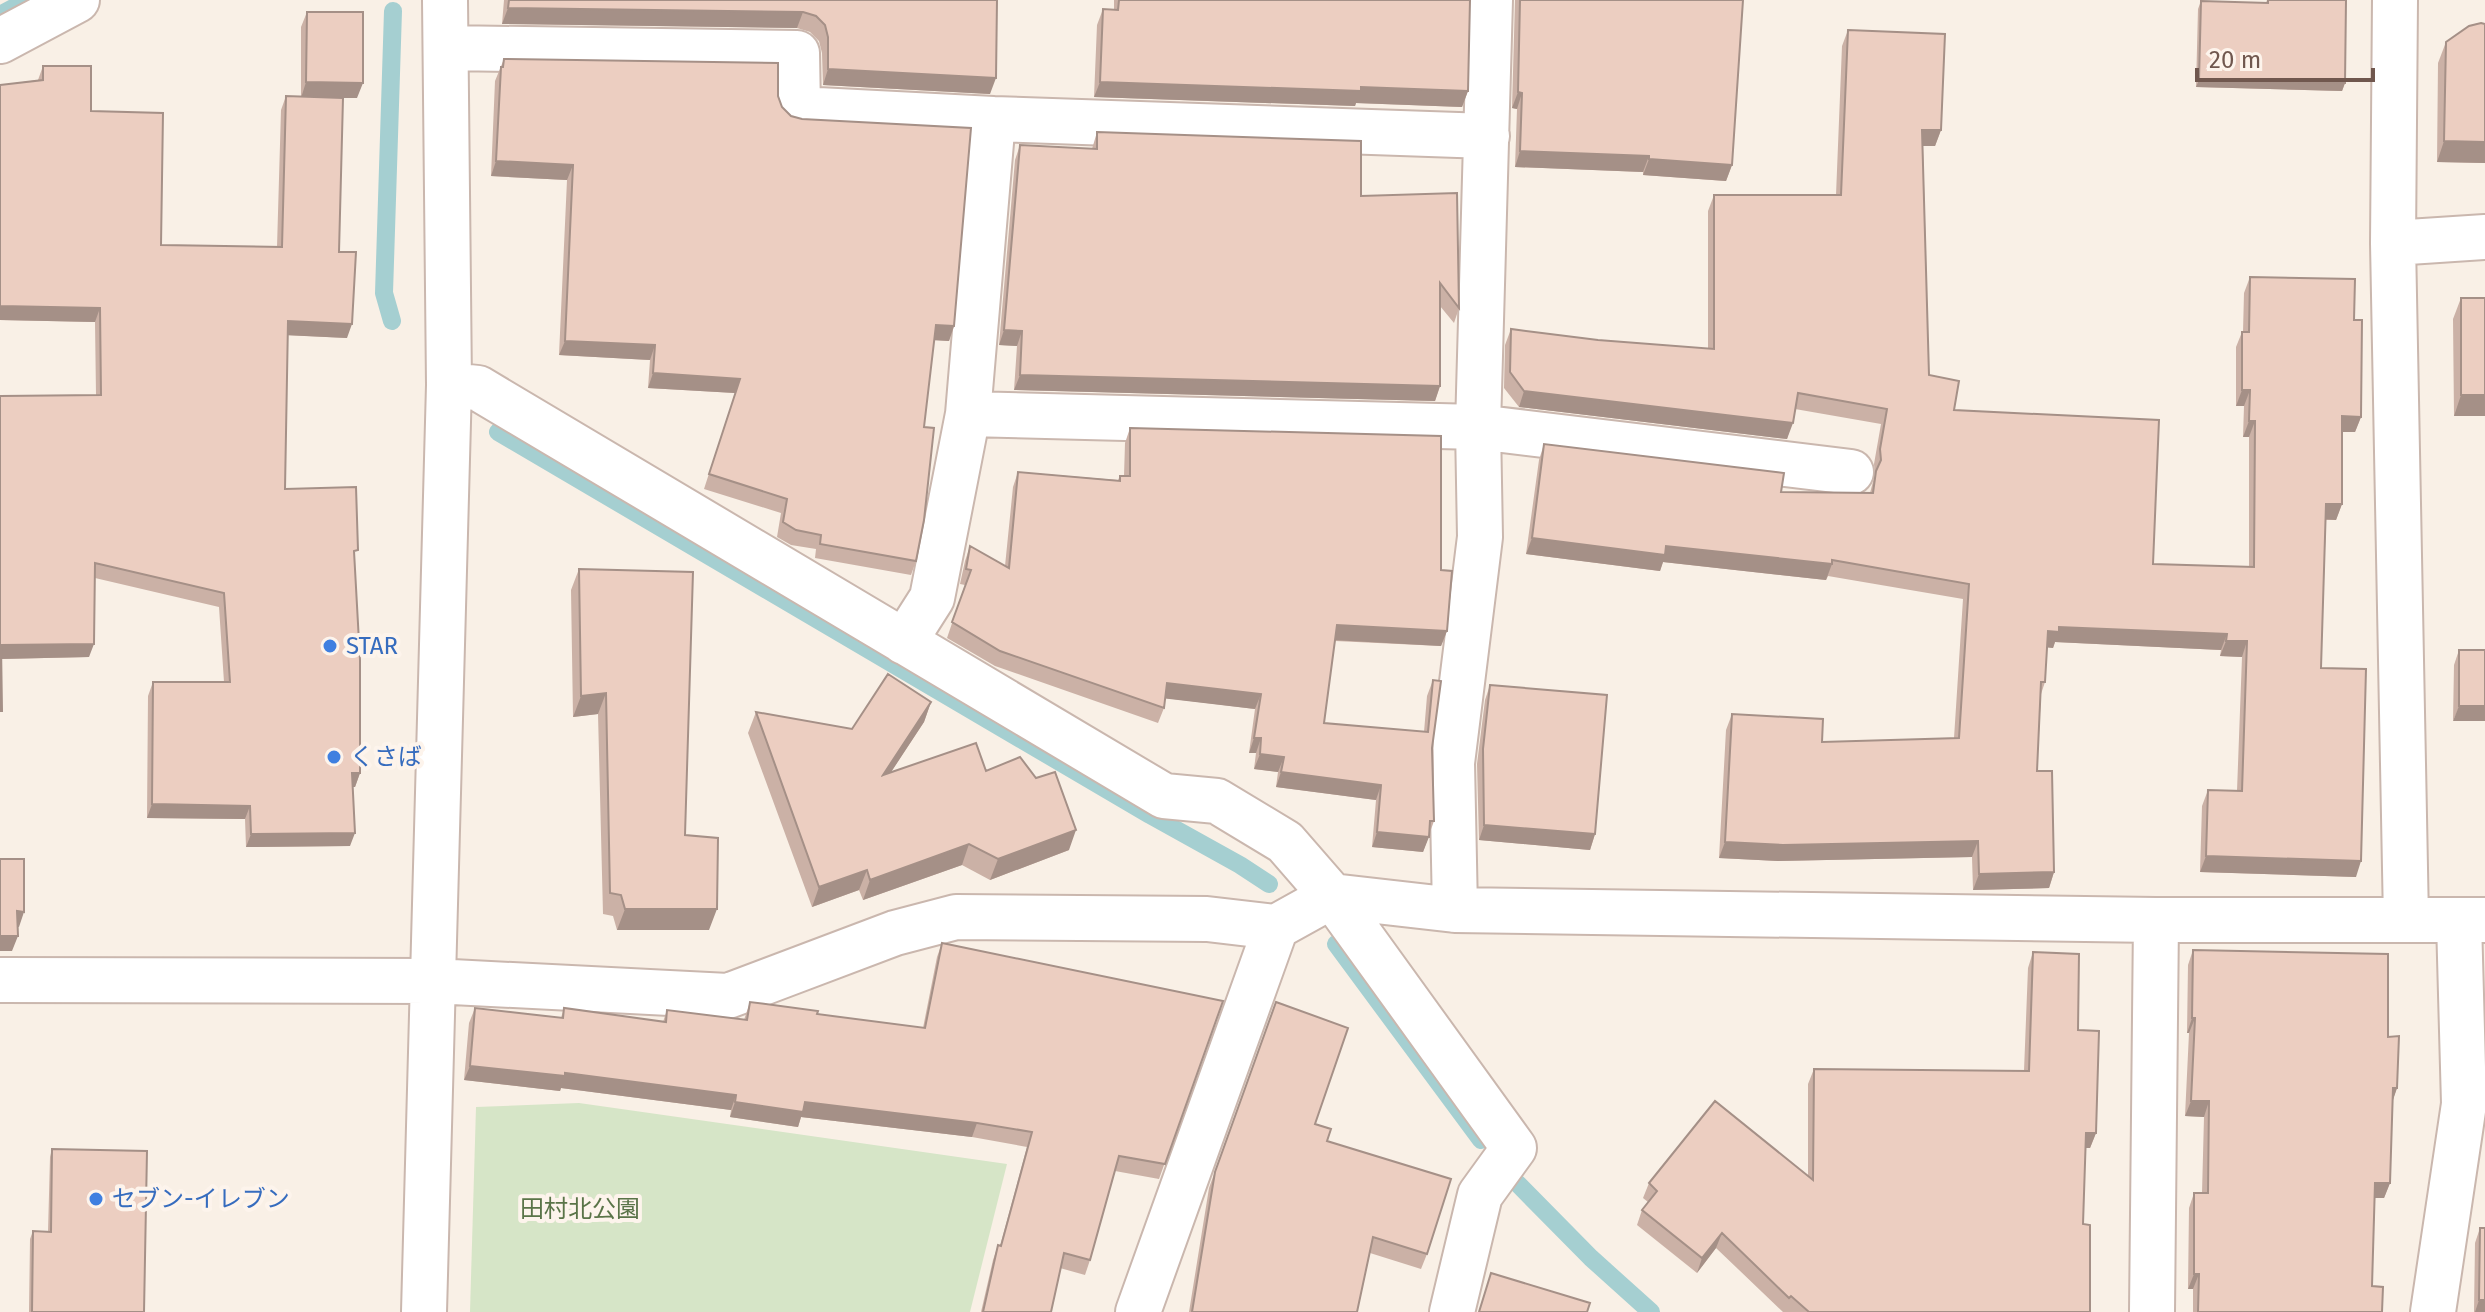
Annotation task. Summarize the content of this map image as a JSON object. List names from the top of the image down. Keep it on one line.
{"parks":["田村北公園"],"places":["STAR","くさば","セブン-イレブン"],"scale_bar":"20 m"}
